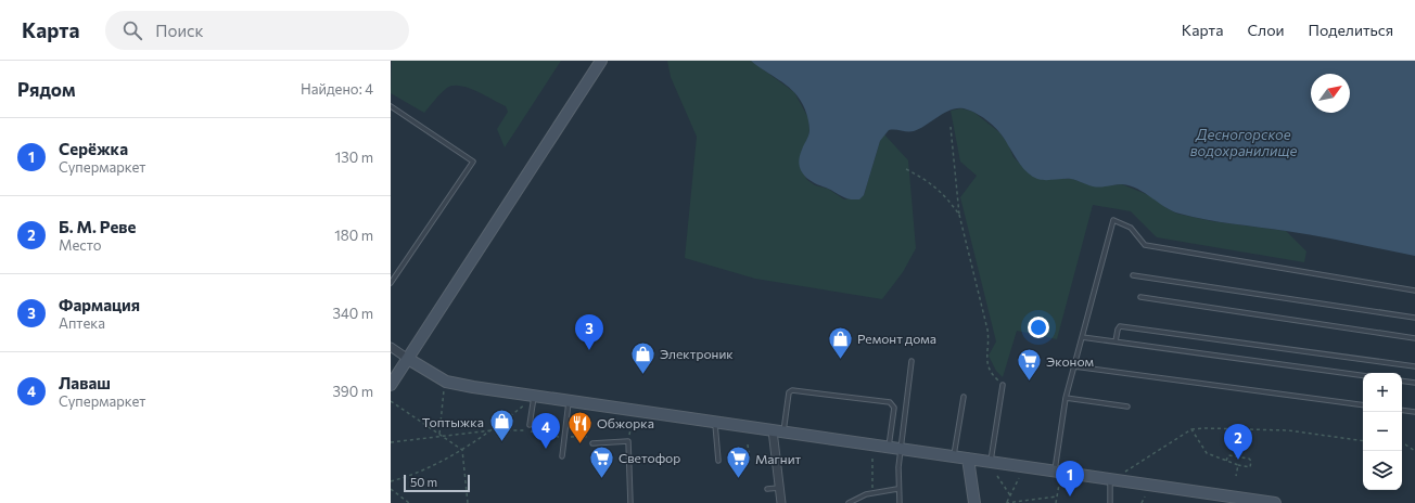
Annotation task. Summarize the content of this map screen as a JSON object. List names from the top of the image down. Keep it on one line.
{"water":["Десногорское водохранилище"],"places":{"shop":["Ремонт дома","Электроник","Топтыжка"],"supermarket":["Эконом","Светофор","Магнит"],"restaurant":["Обжорка"]},"scale_bar":"50 m","north":"top right","page":{"header":"Карта","search":"Поиск","nav":["Карта","Слои","Поделиться"],"heading":["Рядом","Найдено: 4"],"list":[{"mark":"1","name":"Серёжка","note":"Супермаркет","value":"130 m"},{"mark":"2","name":"Б. М. Реве","note":"Место","value":"180 m"},{"mark":"3","name":"Фармация","note":"Аптека","value":"340 m"},{"mark":"4","name":"Лаваш","note":"Супермаркет","value":"390 m"}],"pins":["3","4","2","1"],"map_buttons":["+","−"],"scale":"50 m"}}
